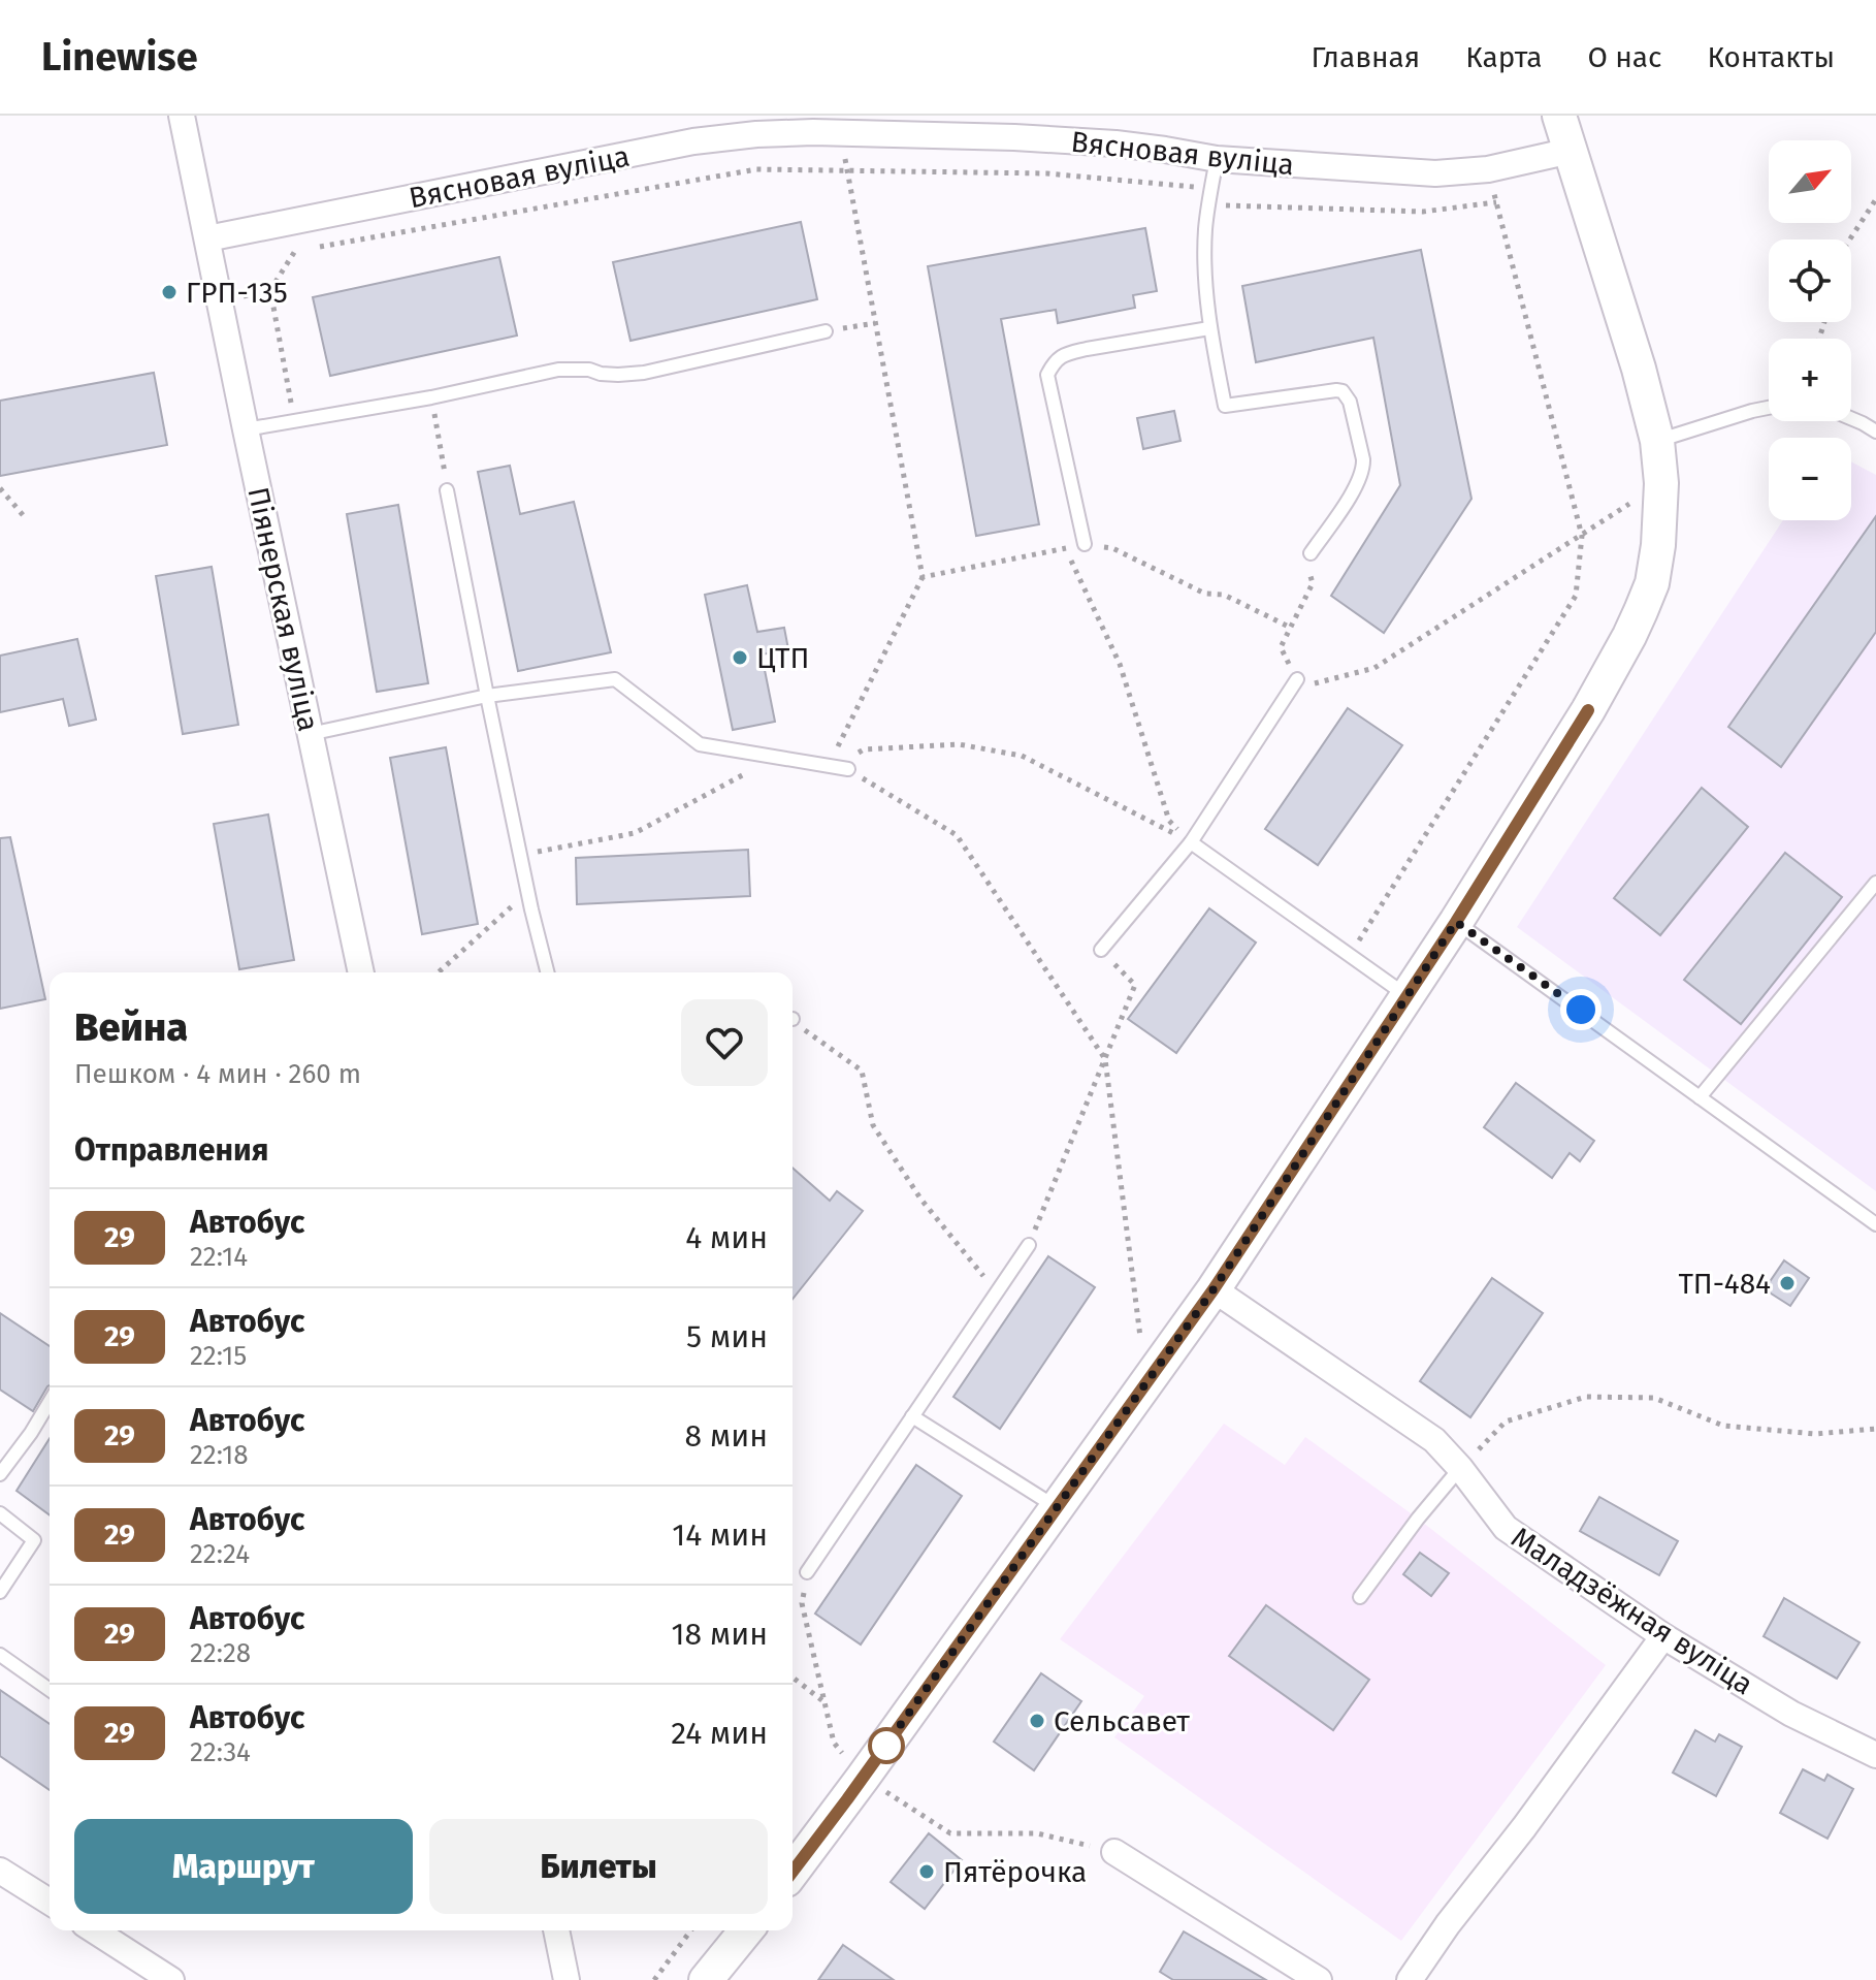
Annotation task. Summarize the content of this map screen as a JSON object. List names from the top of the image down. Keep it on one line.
{"streets":{"street":["Вясновая вуліца","Піянерская вуліца","Маладзёжная вуліца"]},"crossings":[["Вясновая вуліца","Піянерская вуліца"]],"places":["ГРП-135","ЦТП","ТП-484","Сельсавет","Пятёрочка"],"lines":["bus line 29"],"north":"top right","page":{"header":"Linewise","nav":["Главная","Карта","О нас","Контакты"],"map_buttons":["+","−"],"heading":[["Вейна","Пешком · 4 мин · 260 m"],"Отправления"],"list":[{"mark":"29","name":"Автобус","note":"22:14","value":"4 мин"},{"mark":"29","name":"Автобус","note":"22:15","value":"5 мин"},{"mark":"29","name":"Автобус","note":"22:18","value":"8 мин"},{"mark":"29","name":"Автобус","note":"22:24","value":"14 мин"},{"mark":"29","name":"Автобус","note":"22:28","value":"18 мин"},{"mark":"29","name":"Автобус","note":"22:34","value":"24 мин"}],"buttons":["Маршрут","Билеты"]}}
